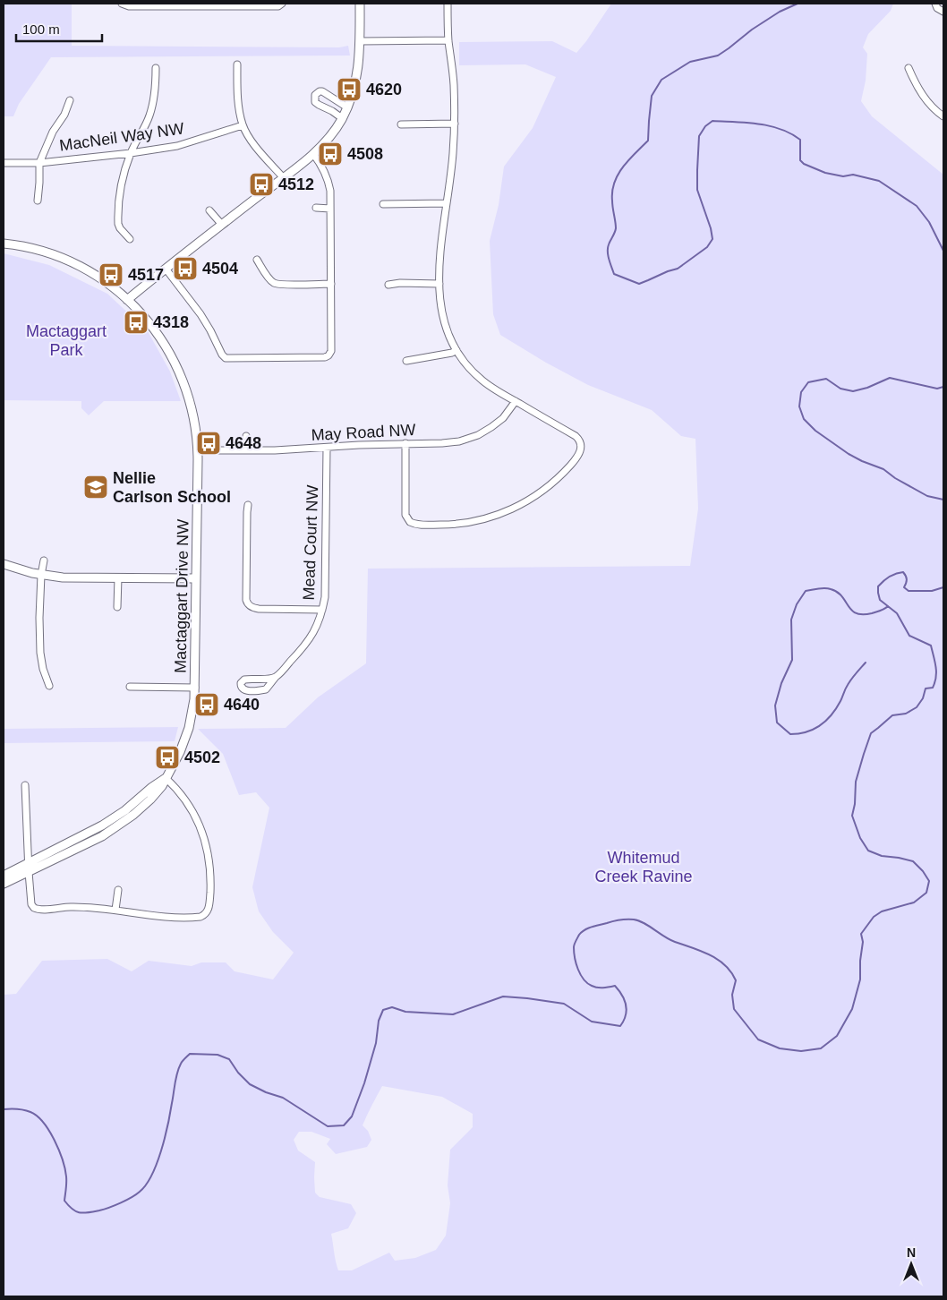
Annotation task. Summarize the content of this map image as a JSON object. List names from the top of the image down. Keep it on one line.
{"streets":{"street":["MacNeil Way NW","May Road NW","Mead Court NW","Mactaggart Drive NW"]},"crossings":[["May Road NW","Mead Court NW"],["May Road NW","Mactaggart Drive NW"]],"parks":["Mactaggart Park","Whitemud Creek Ravine"],"places":{"bus stop":["4620","4508","4512","4504","4517","4318","4648","4640","4502"],"school or university":["Nellie Carlson School"]},"scale_bar":"100 m","north":"top"}
